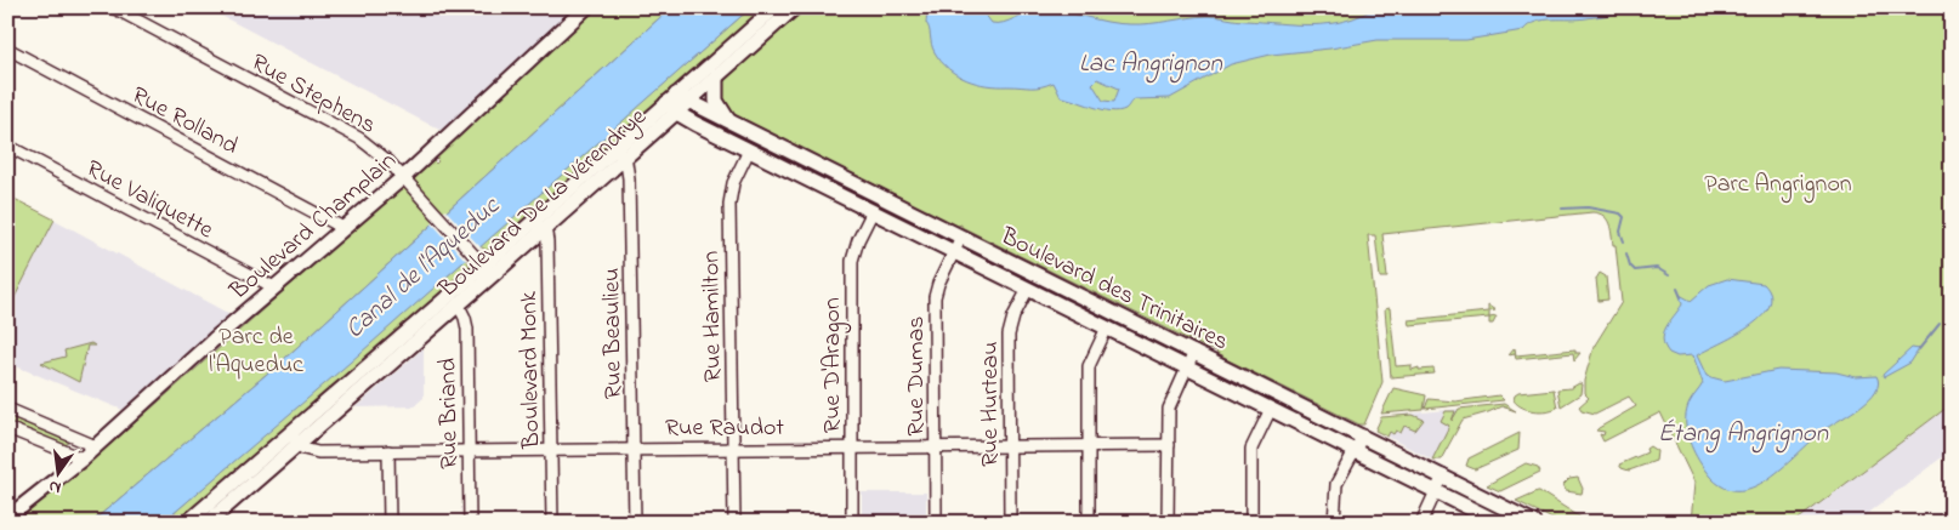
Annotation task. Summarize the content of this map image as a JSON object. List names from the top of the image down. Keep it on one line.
{"streets":{"main road":["Boulevard De La Vérendrye","Boulevard Champlain","Boulevard des Trinitaires"],"street":["Rue Stephens","Rue Rolland","Rue Valiquette","Rue Hamilton","Rue Beaulieu","Rue D'Aragon","Boulevard Monk","Rue Dumas","Rue Hurteau","Rue Briand","Rue Raudot"]},"crossings":[["Rue Stephens","Boulevard De La Vérendrye"],["Rue Stephens","Boulevard Champlain"],["Rue Rolland","Boulevard Champlain"],["Rue Valiquette","Boulevard Champlain"],["Boulevard De La Vérendrye","Boulevard des Trinitaires"],["Boulevard De La Vérendrye","Rue Beaulieu"],["Boulevard De La Vérendrye","Boulevard Monk"],["Boulevard De La Vérendrye","Rue Briand"],["Boulevard De La Vérendrye","Rue Raudot"],["Boulevard des Trinitaires","Rue Hamilton"],["Boulevard des Trinitaires","Rue D'Aragon"],["Boulevard des Trinitaires","Rue Dumas"],["Boulevard des Trinitaires","Rue Hurteau"],["Rue Hamilton","Rue Raudot"],["Rue Beaulieu","Rue Raudot"],["Rue D'Aragon","Rue Raudot"],["Boulevard Monk","Rue Raudot"],["Rue Dumas","Rue Raudot"],["Rue Hurteau","Rue Raudot"],["Rue Briand","Rue Raudot"]],"water":["Lac Angrignon","Canal de l'Aqueduc","Étang Angrignon"],"parks":["Parc Angrignon","Parc de l'Aqueduc"],"north":"bottom"}
